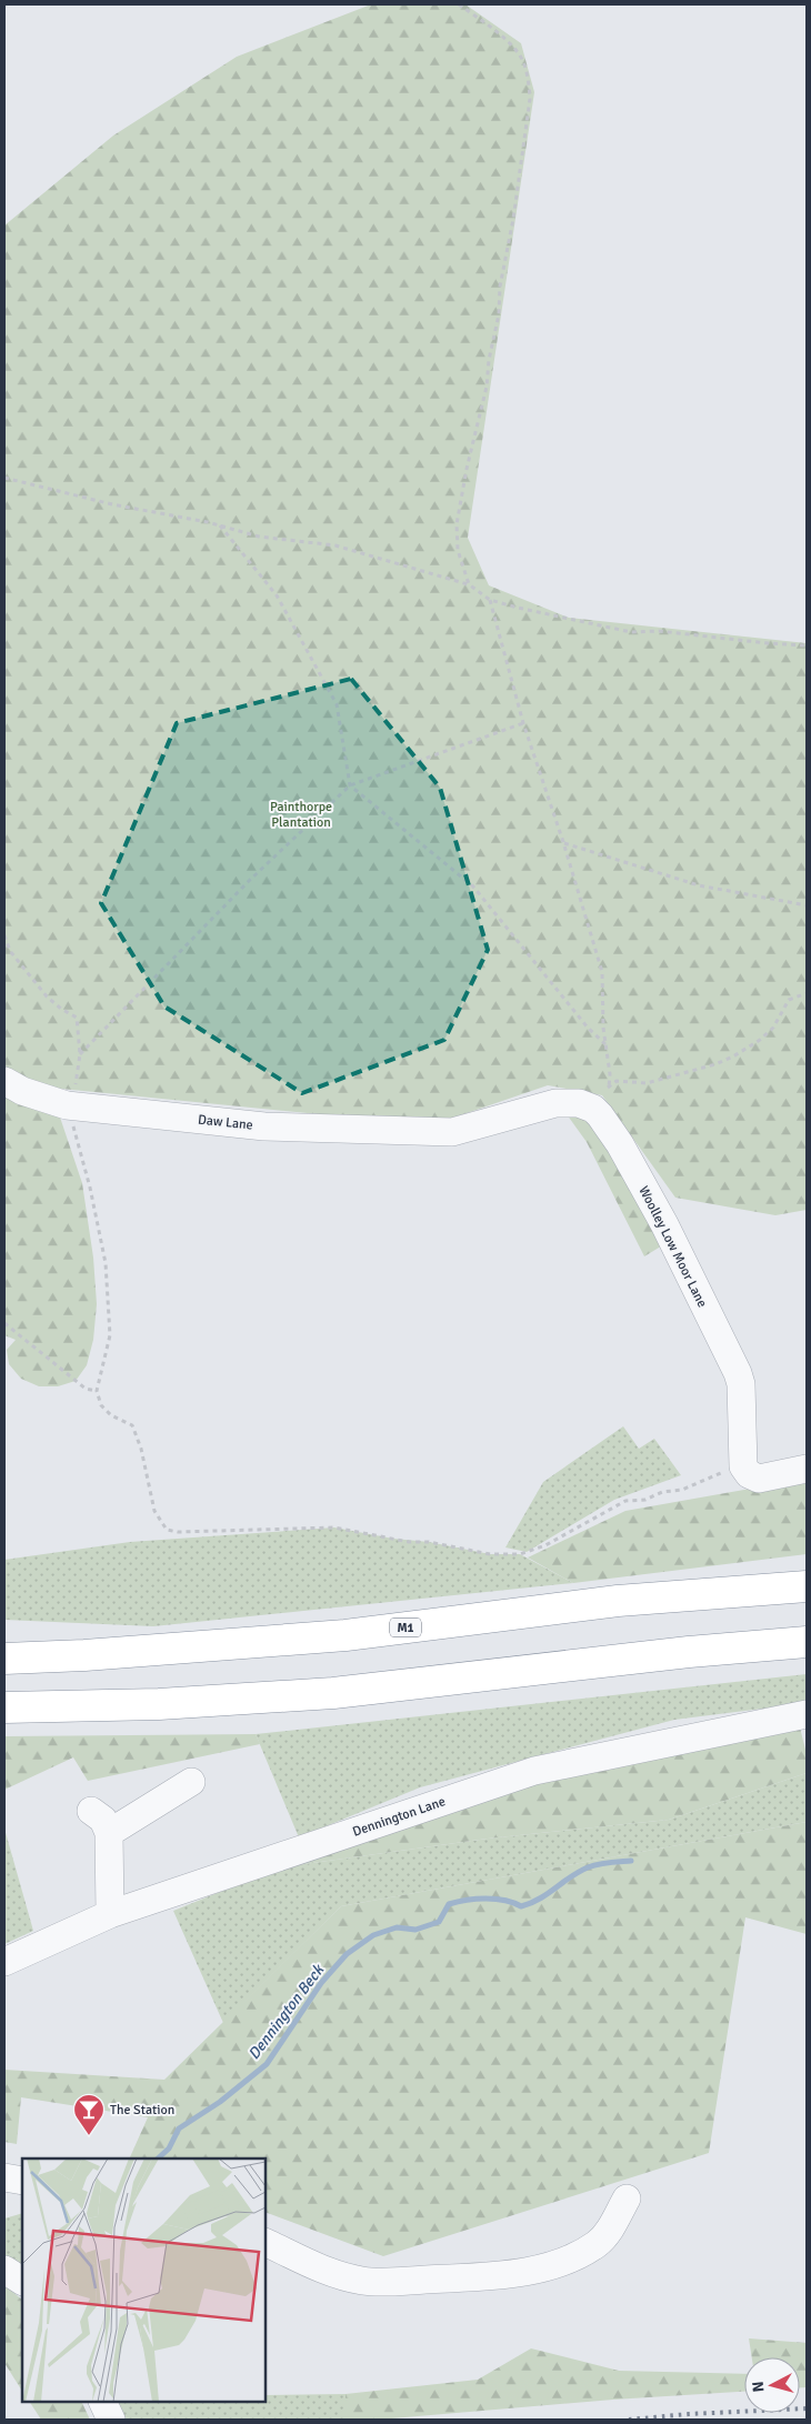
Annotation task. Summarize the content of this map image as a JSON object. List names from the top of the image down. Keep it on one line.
{"streets":{"highway":["M1"],"street":["Daw Lane","Woolley Low Moor Lane","Dennington Lane"]},"crossings":[["Daw Lane","Woolley Low Moor Lane"]],"water":["Dennington Beck"],"parks":["Painthorpe Plantation"],"places":{"bar":["The Station"]},"north":"left"}
